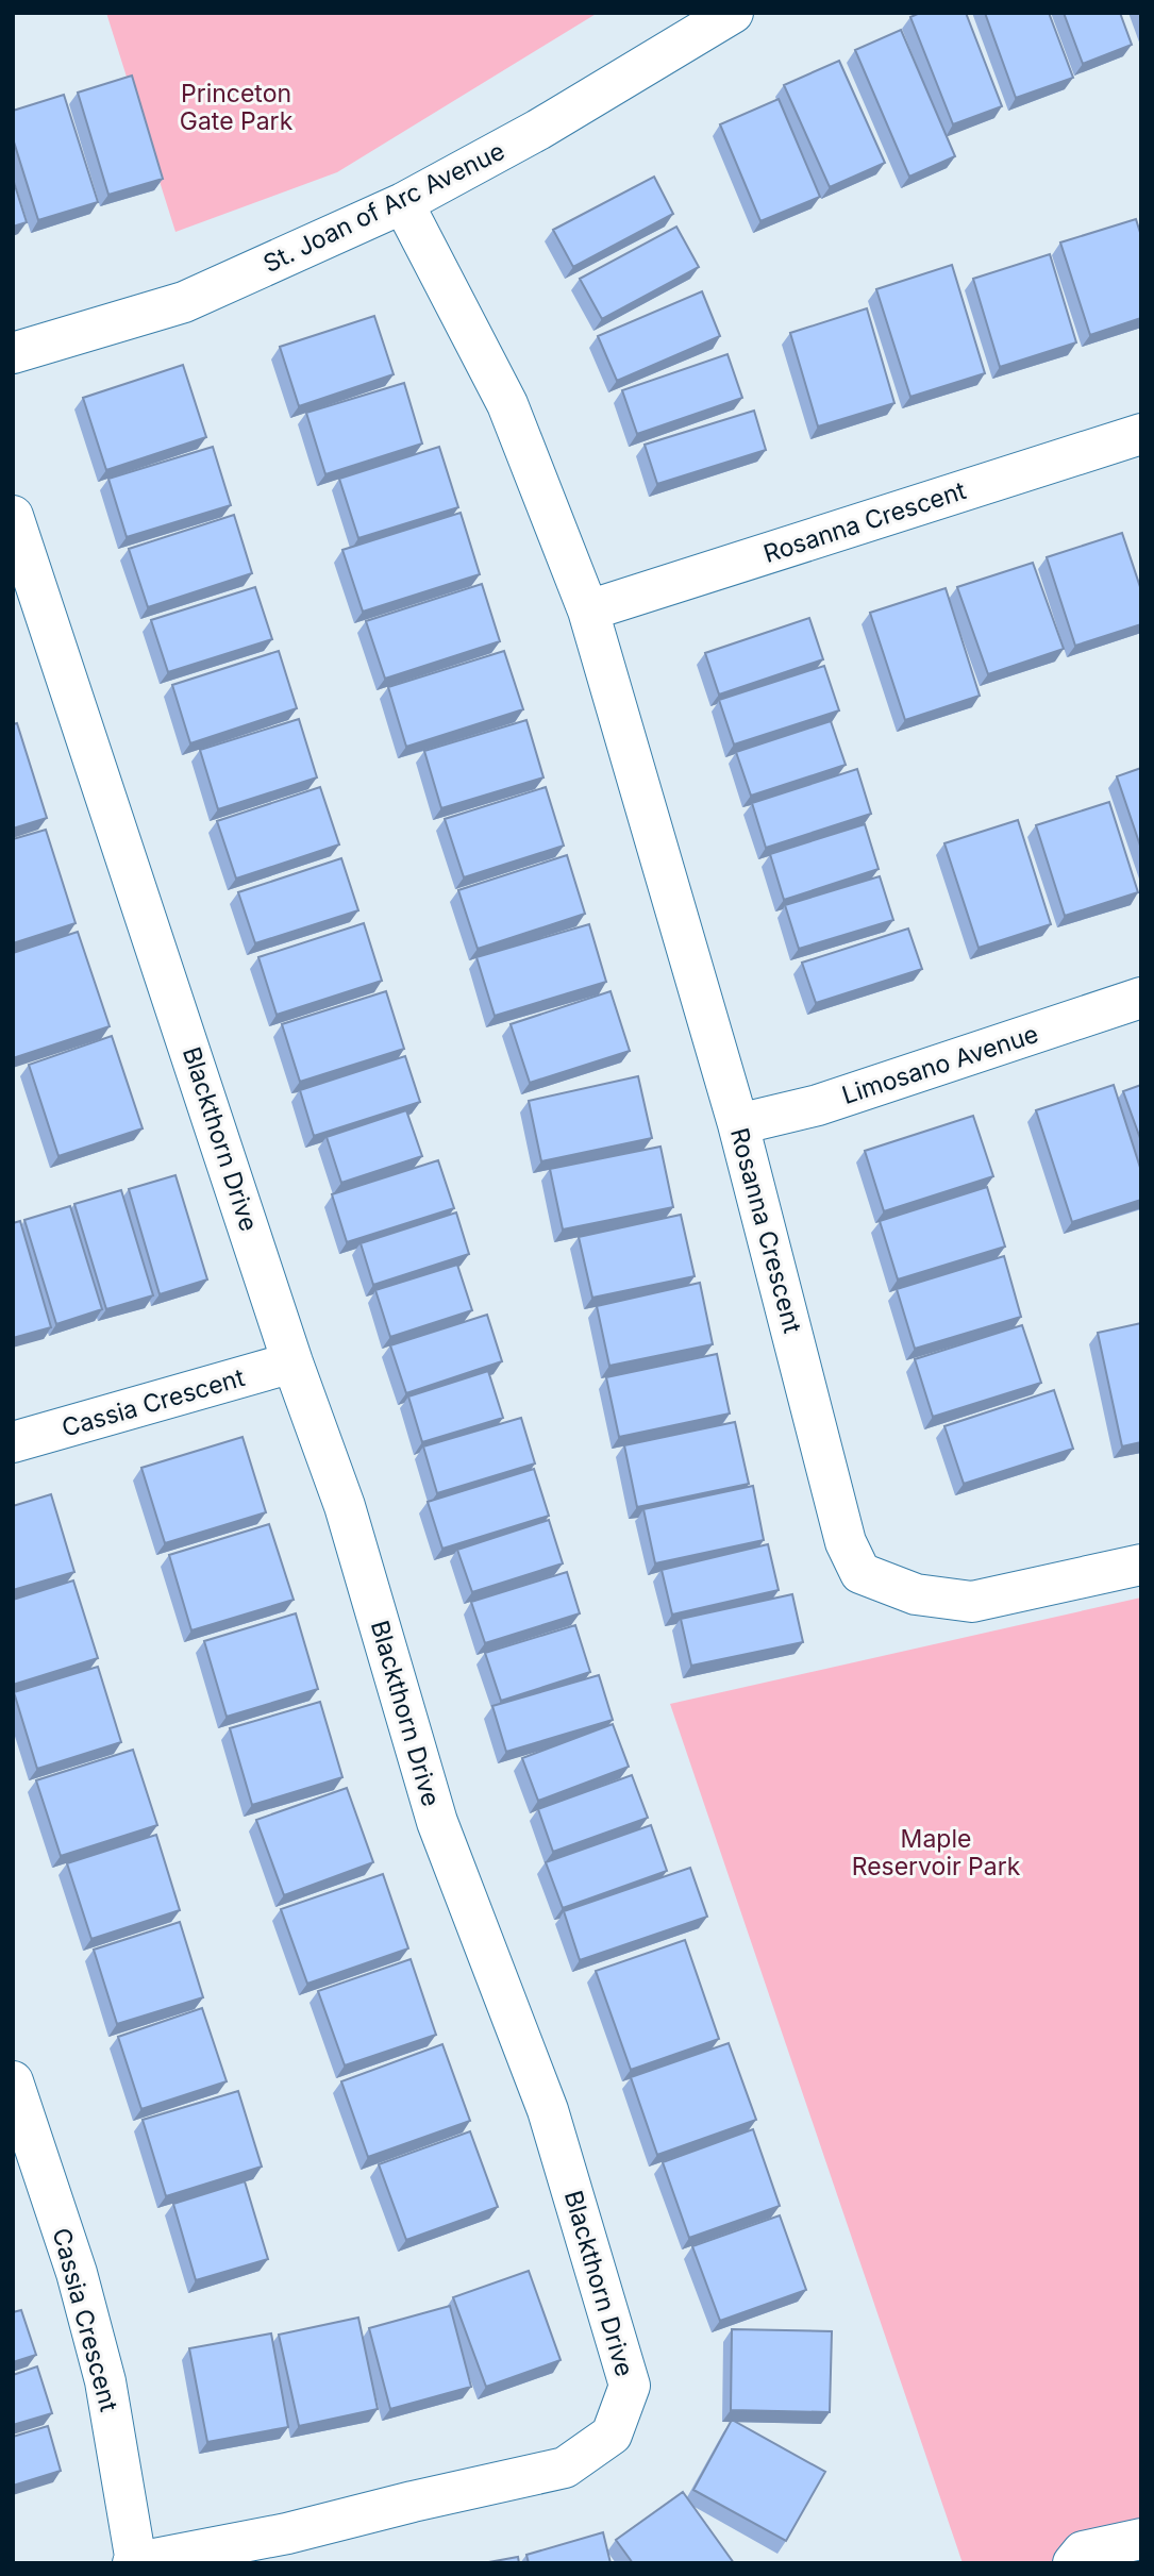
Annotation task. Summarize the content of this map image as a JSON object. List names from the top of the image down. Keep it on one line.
{"streets":{"street":["St. Joan of Arc Avenue","Rosanna Crescent","Limosano Avenue","Blackthorn Drive","Cassia Crescent"]},"crossings":[["St. Joan of Arc Avenue","Rosanna Crescent"],["Rosanna Crescent","Limosano Avenue"],["Blackthorn Drive","Cassia Crescent"]],"parks":["Princeton Gate Park","Maple Reservoir Park"]}
